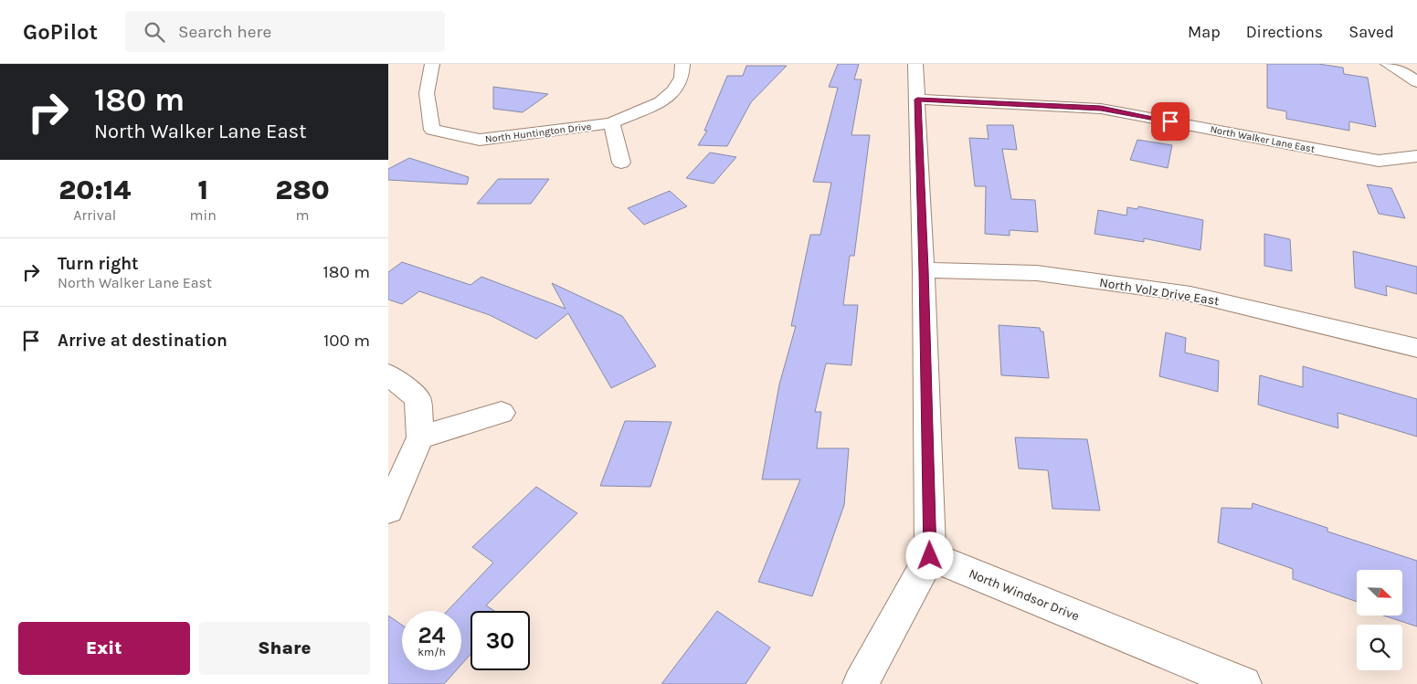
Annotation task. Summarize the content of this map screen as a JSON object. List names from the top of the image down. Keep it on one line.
{"streets":{"street":["North Huntington Drive","North Walker Lane East","North Volz Drive East","North Windsor Drive"]},"north":"bottom right","page":{"header":"GoPilot","search":"Search here","nav":["Map","Directions","Saved"],"turn":["180 m","North Walker Lane East"],"eta":["20:14","Arrival","1","min","280","m"],"list":[{"name":"Turn right","note":"North Walker Lane East","value":"180 m"},{"name":"Arrive at destination","value":"100 m"}],"speed":"24 km/h","limit":"30","buttons":["Exit","Share"]}}
